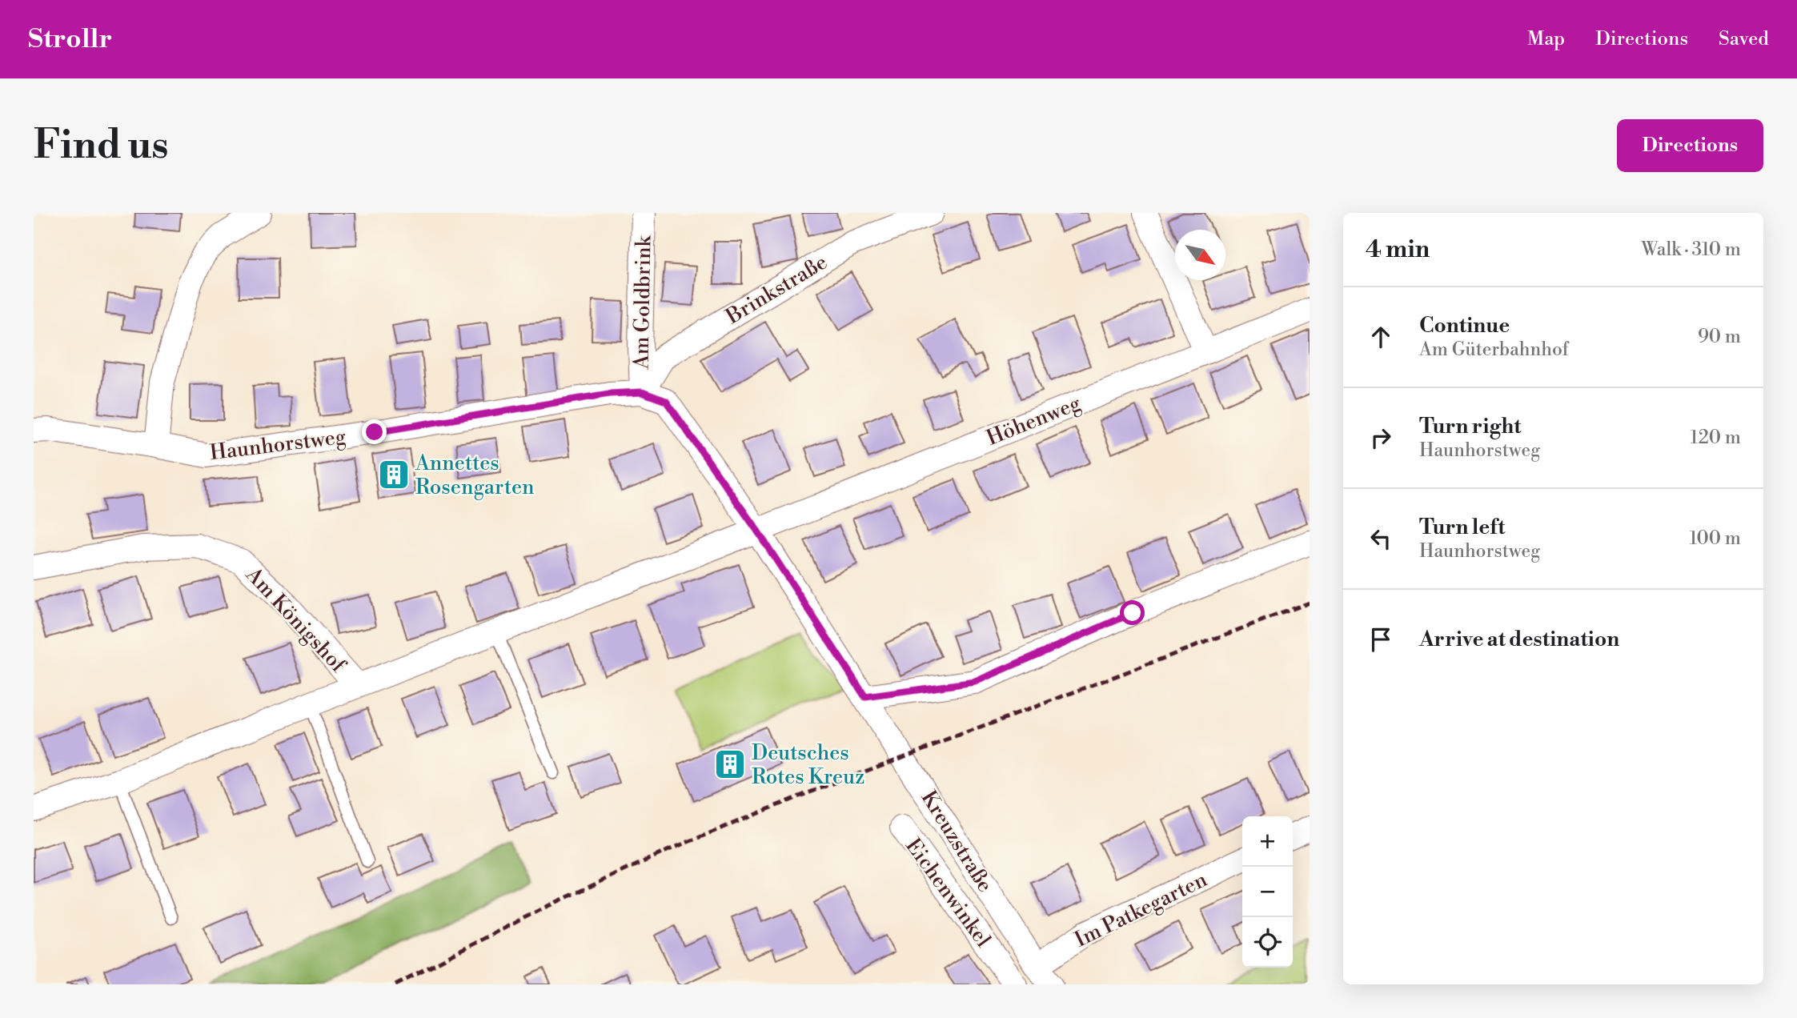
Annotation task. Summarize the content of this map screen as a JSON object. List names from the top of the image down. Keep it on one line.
{"streets":{"street":["Brinkstraße","Am Goldbrink","Höhenweg","Haunhorstweg","Am Königshof","Kreuzstraße","Eichenwinkel","Im Patkegarten"]},"crossings":[["Brinkstraße","Am Goldbrink"],["Brinkstraße","Haunhorstweg"],["Am Goldbrink","Haunhorstweg"],["Höhenweg","Haunhorstweg"],["Höhenweg","Am Königshof"],["Haunhorstweg","Am Königshof"],["Haunhorstweg","Kreuzstraße"],["Kreuzstraße","Im Patkegarten"]],"places":{"building":["Annettes Rosengarten","Deutsches Rotes Kreuz"]},"north":"bottom right","page":{"header":"Strollr","nav":["Map","Directions","Saved"],"buttons":"Directions","title":"Find us","heading":["4 min","Walk · 310 m"],"list":[["Continue","Am Güterbahnhof","90 m"],["Turn right","Haunhorstweg","120 m"],["Turn left","Haunhorstweg","100 m"],"Arrive at destination"],"map_buttons":["+","−"]}}
